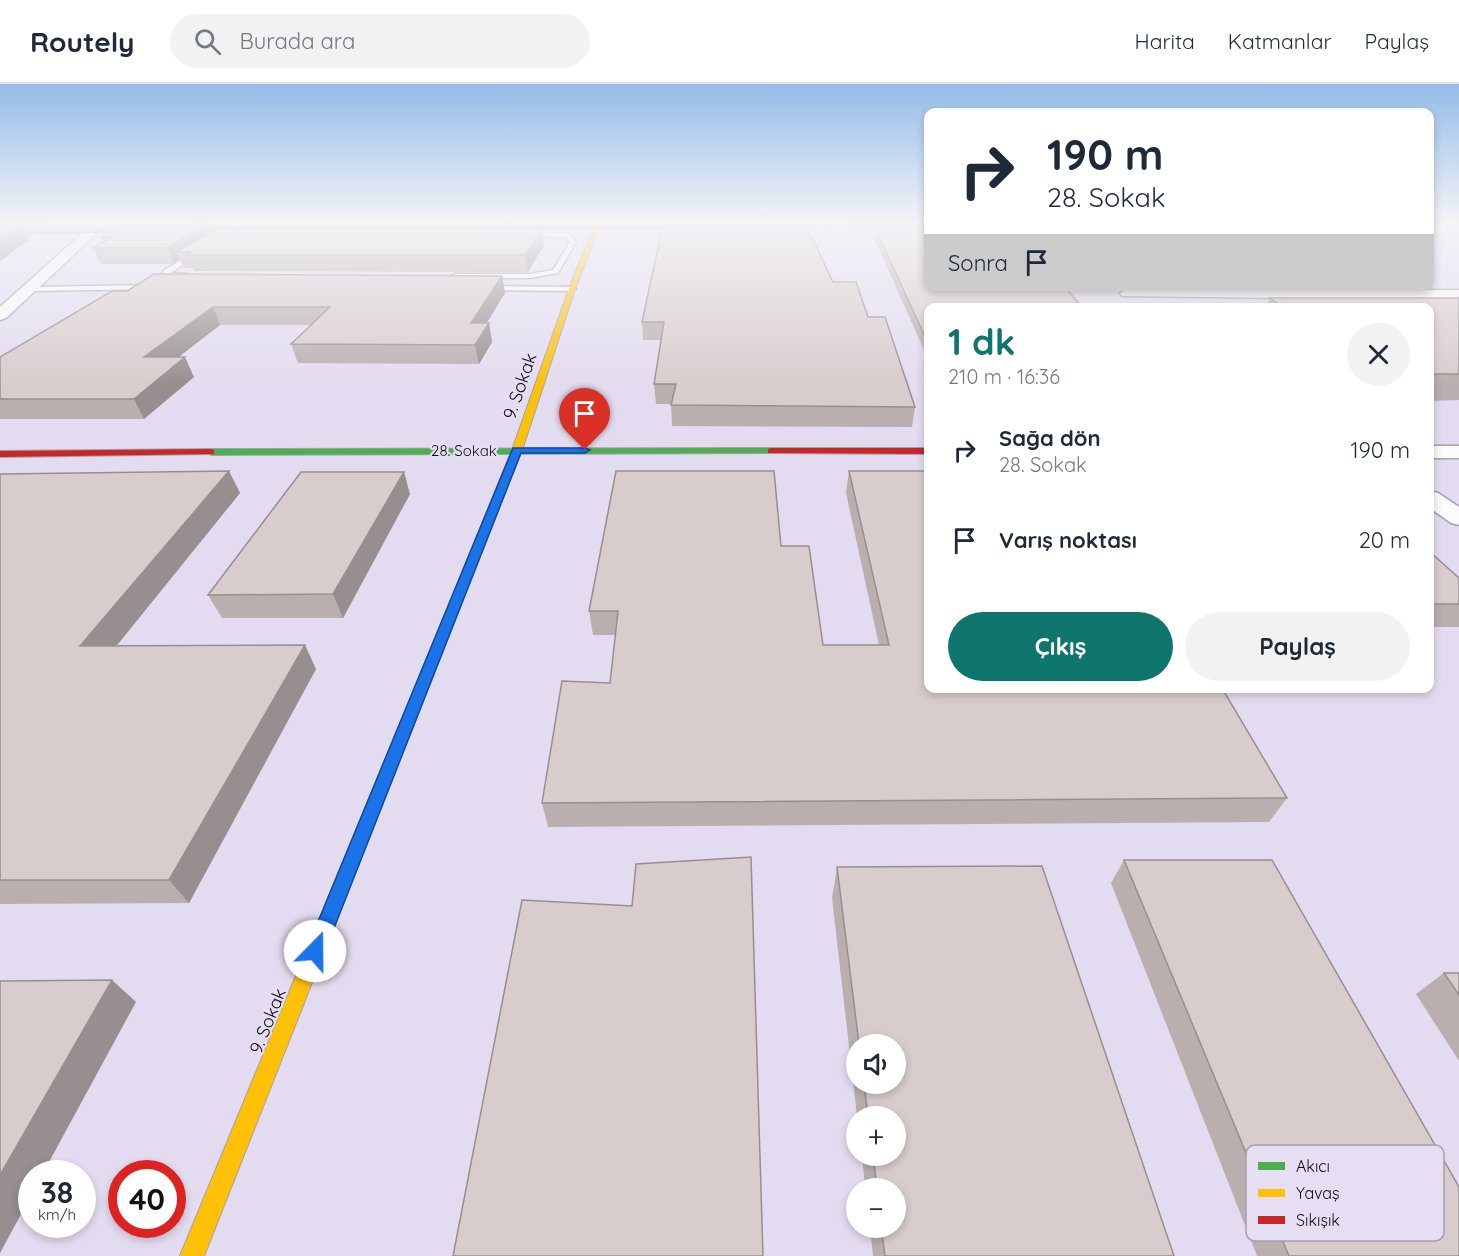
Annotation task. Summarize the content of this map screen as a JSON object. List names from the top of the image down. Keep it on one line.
{"streets":{"street":["9. Sokak","28. Sokak"]},"crossings":[["9. Sokak","28. Sokak"]],"legend":["Akıcı","Yavaş","Sıkışık"],"page":{"header":"Routely","search":"Burada ara","nav":["Harita","Katmanlar","Paylaş"],"turn":["190 m","28. Sokak"],"then":"Sonra","heading":["1 dk","210 m · 16:36"],"list":[{"name":"Sağa dön","note":"28. Sokak","value":"190 m"},{"name":"Varış noktası","value":"20 m"}],"buttons":["Çıkış","Paylaş"],"map_buttons":["+","−"],"speed":"38 km/h","limit":"40"}}
